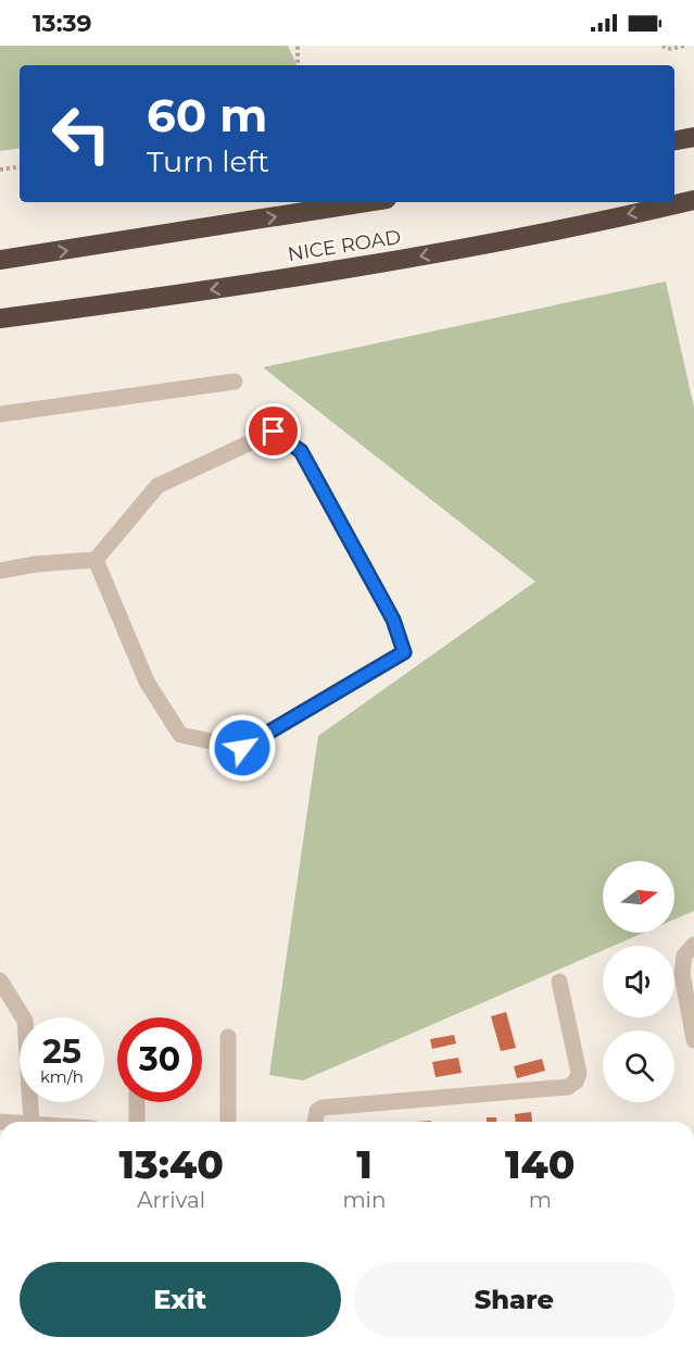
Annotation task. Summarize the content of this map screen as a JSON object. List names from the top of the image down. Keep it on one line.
{"streets":{"highway":["NICE ROAD"]},"north":"right","page":{"status":"13:39","turn":["60 m","Turn left"],"speed":"25 km/h","limit":"30","eta":["13:40","Arrival","1","min","140","m"],"buttons":["Exit","Share"]}}
